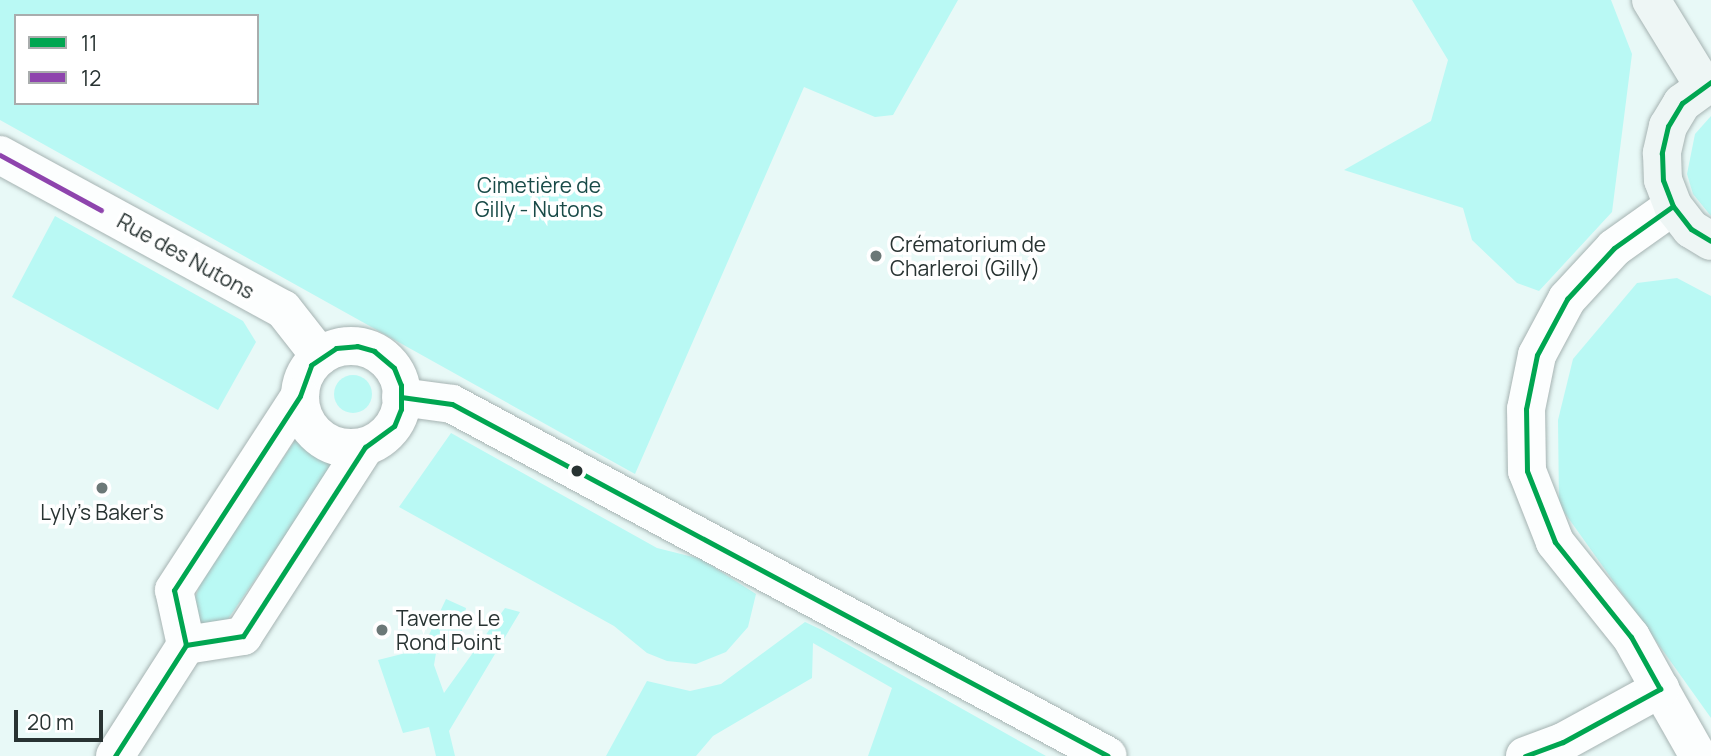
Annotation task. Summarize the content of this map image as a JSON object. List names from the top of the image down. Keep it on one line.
{"streets":{"street":["Rue des Nutons"]},"parks":["Cimetière de Gilly - Nutons"],"places":["Crématorium de Charleroi (Gilly)","Lyly's Baker's","Taverne Le Rond Point"],"lines":["transit line 11","transit line 12"],"legend":["11","12"],"scale_bar":"20 m"}
